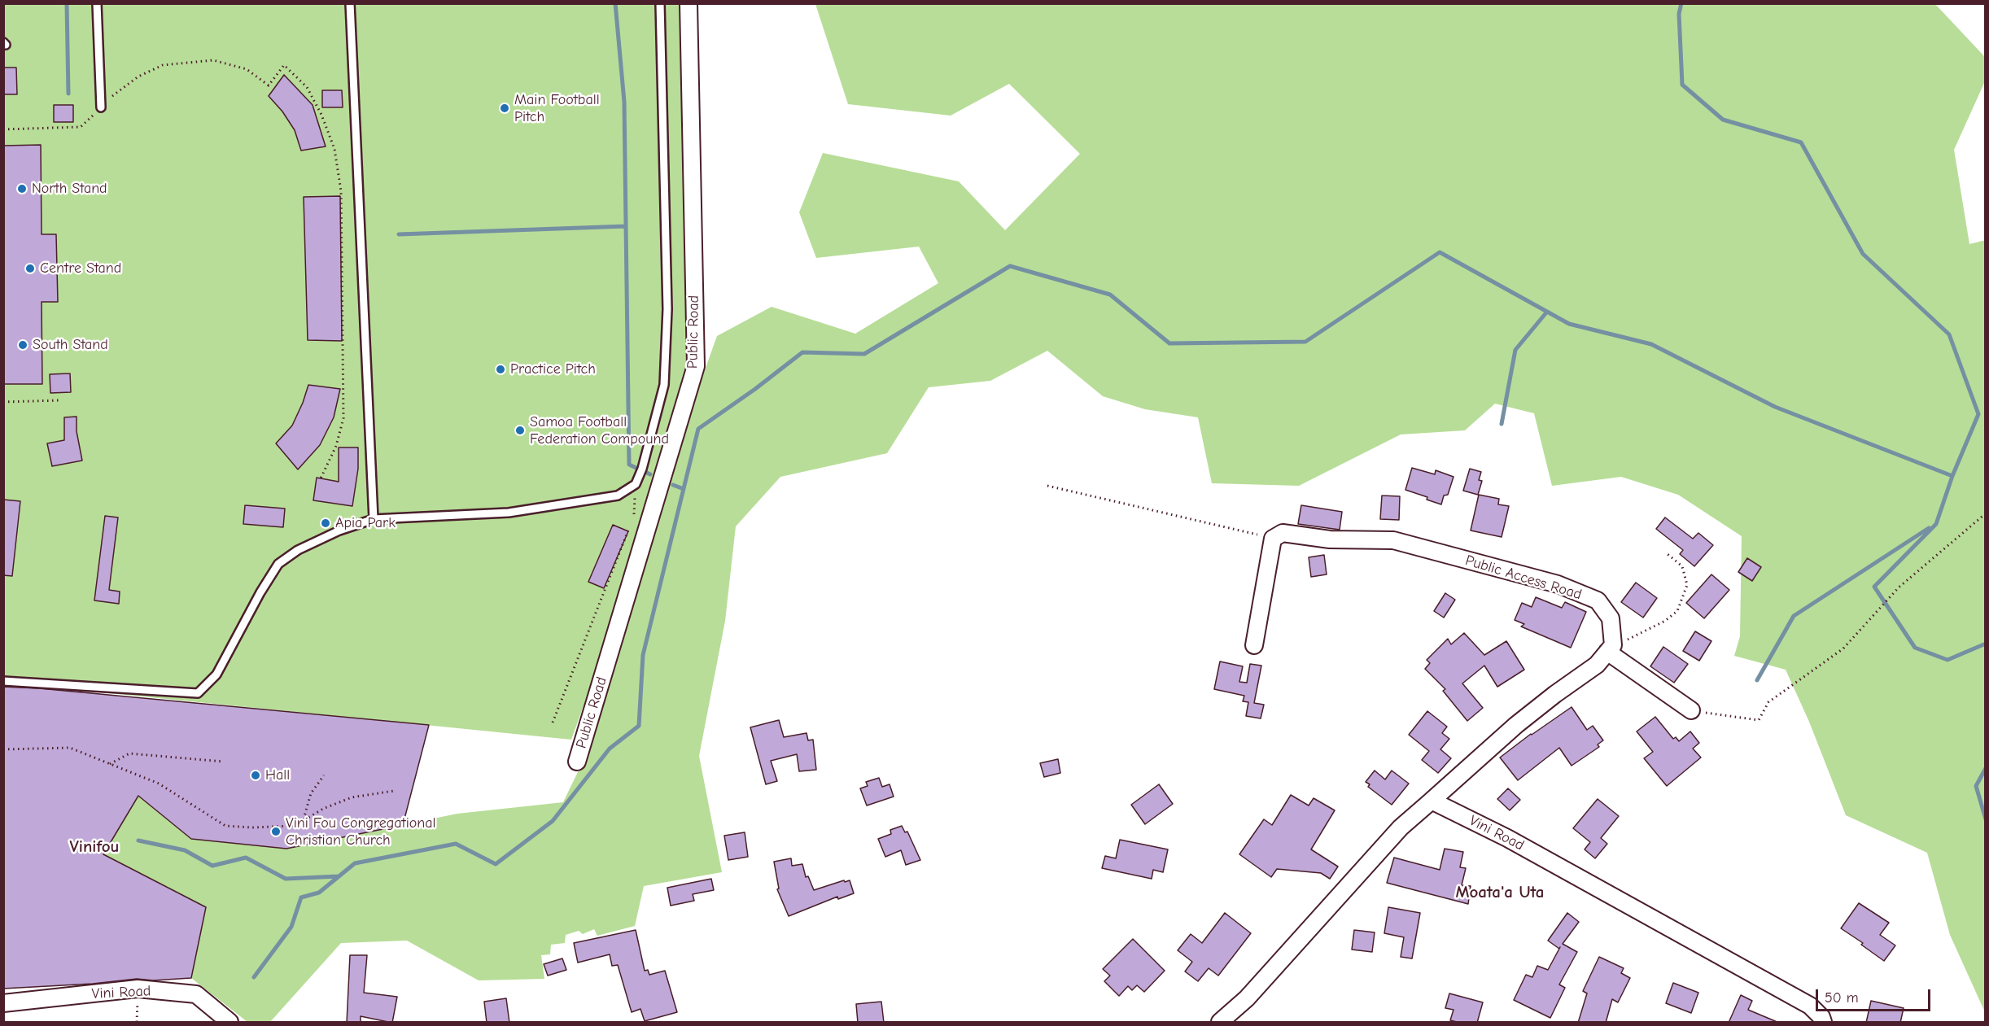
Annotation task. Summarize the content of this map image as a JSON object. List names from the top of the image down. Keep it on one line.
{"streets":{"street":["Public Road","Public Access Road","Vini Road"]},"districts":["Vinifou","Moata'a Uta"],"places":["Main Football Pitch","North Stand","Centre Stand","South Stand","Practice Pitch","Samoa Football Federation Compound","Apia Park","Hall","Vini Fou Congregational Christian Church"],"scale_bar":"50 m"}
